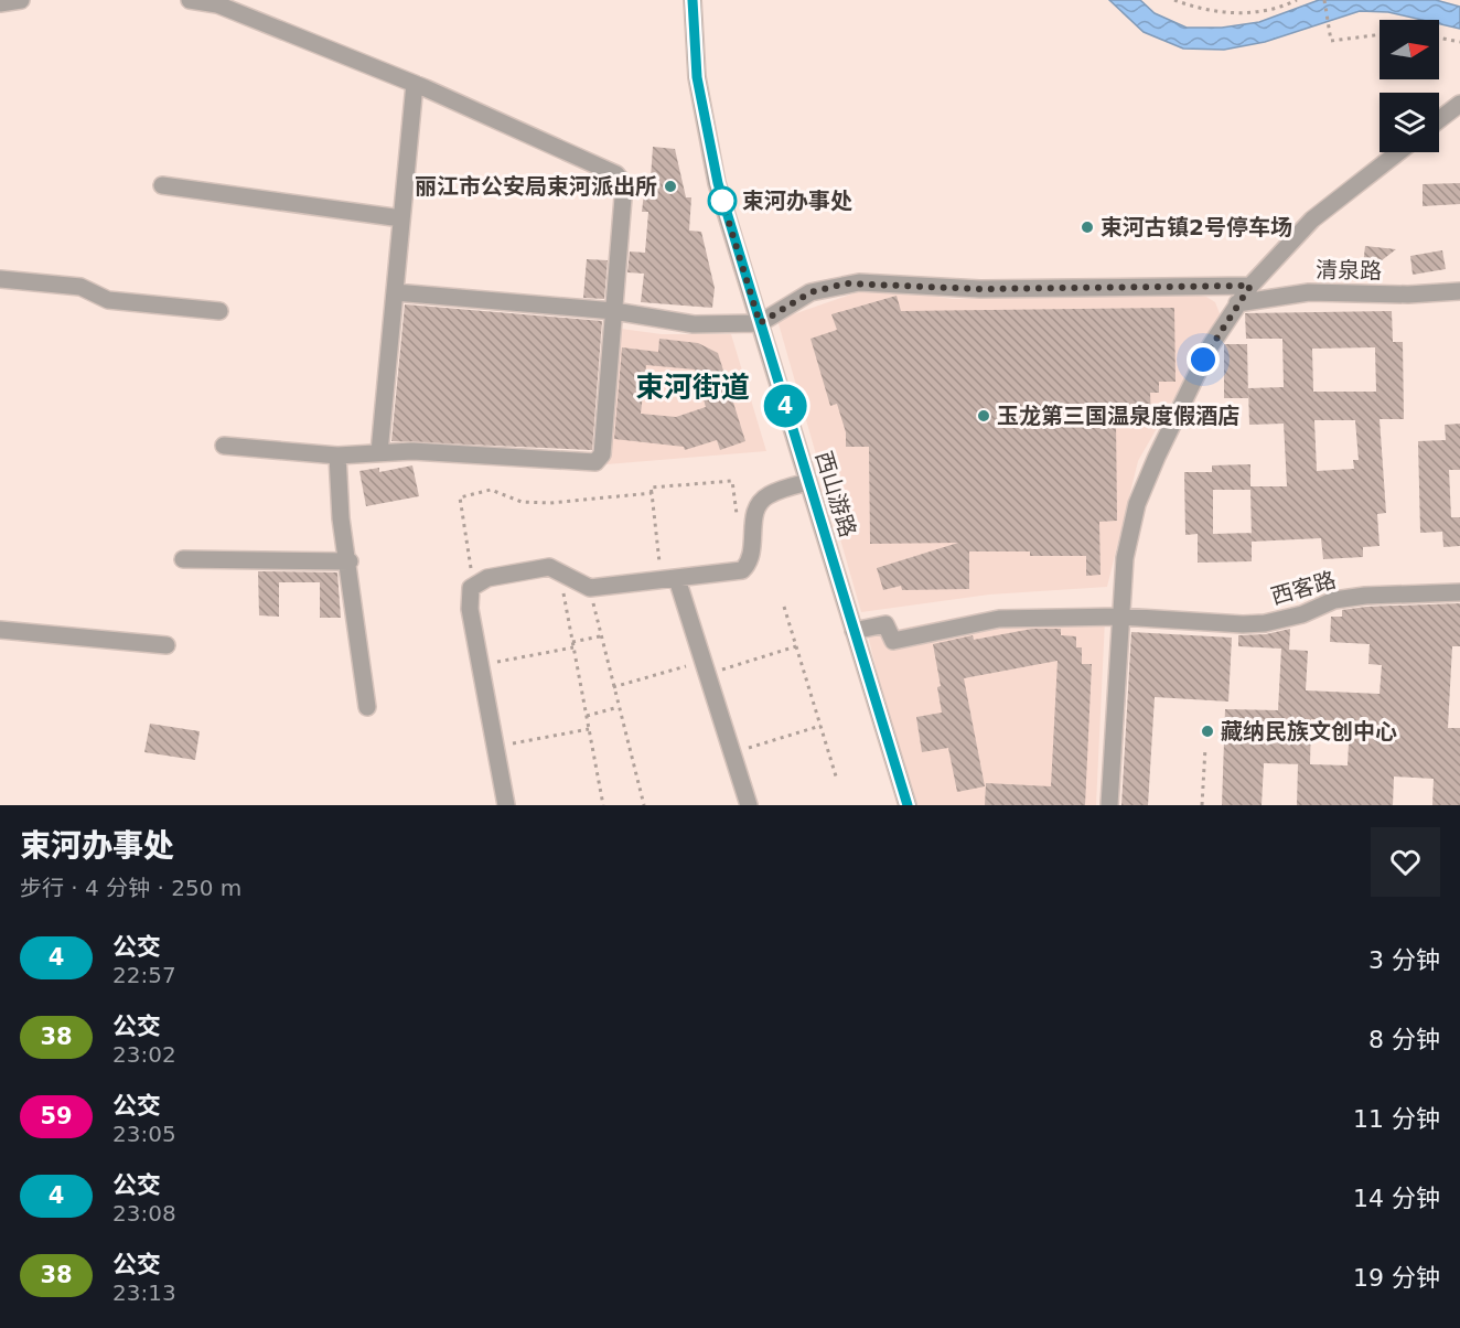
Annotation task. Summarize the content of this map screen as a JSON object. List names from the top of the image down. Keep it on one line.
{"streets":{"street":["清泉路","西山游路","西客路"]},"crossings":[["西山游路","西客路"]],"districts":["束河街道"],"places":["丽江市公安局束河派出所","束河办事处","束河古镇2号停车场","玉龙第三国温泉度假酒店","藏纳民族文创中心"],"lines":["bus line 4"],"north":"right","page":{"on_map":"4","heading":["束河办事处","步行 · 4 分钟 · 250 m"],"list":[{"mark":"4","name":"公交","note":"22:57","value":"3 分钟"},{"mark":"38","name":"公交","note":"23:02","value":"8 分钟"},{"mark":"59","name":"公交","note":"23:05","value":"11 分钟"},{"mark":"4","name":"公交","note":"23:08","value":"14 分钟"},{"mark":"38","name":"公交","note":"23:13","value":"19 分钟"}]}}
